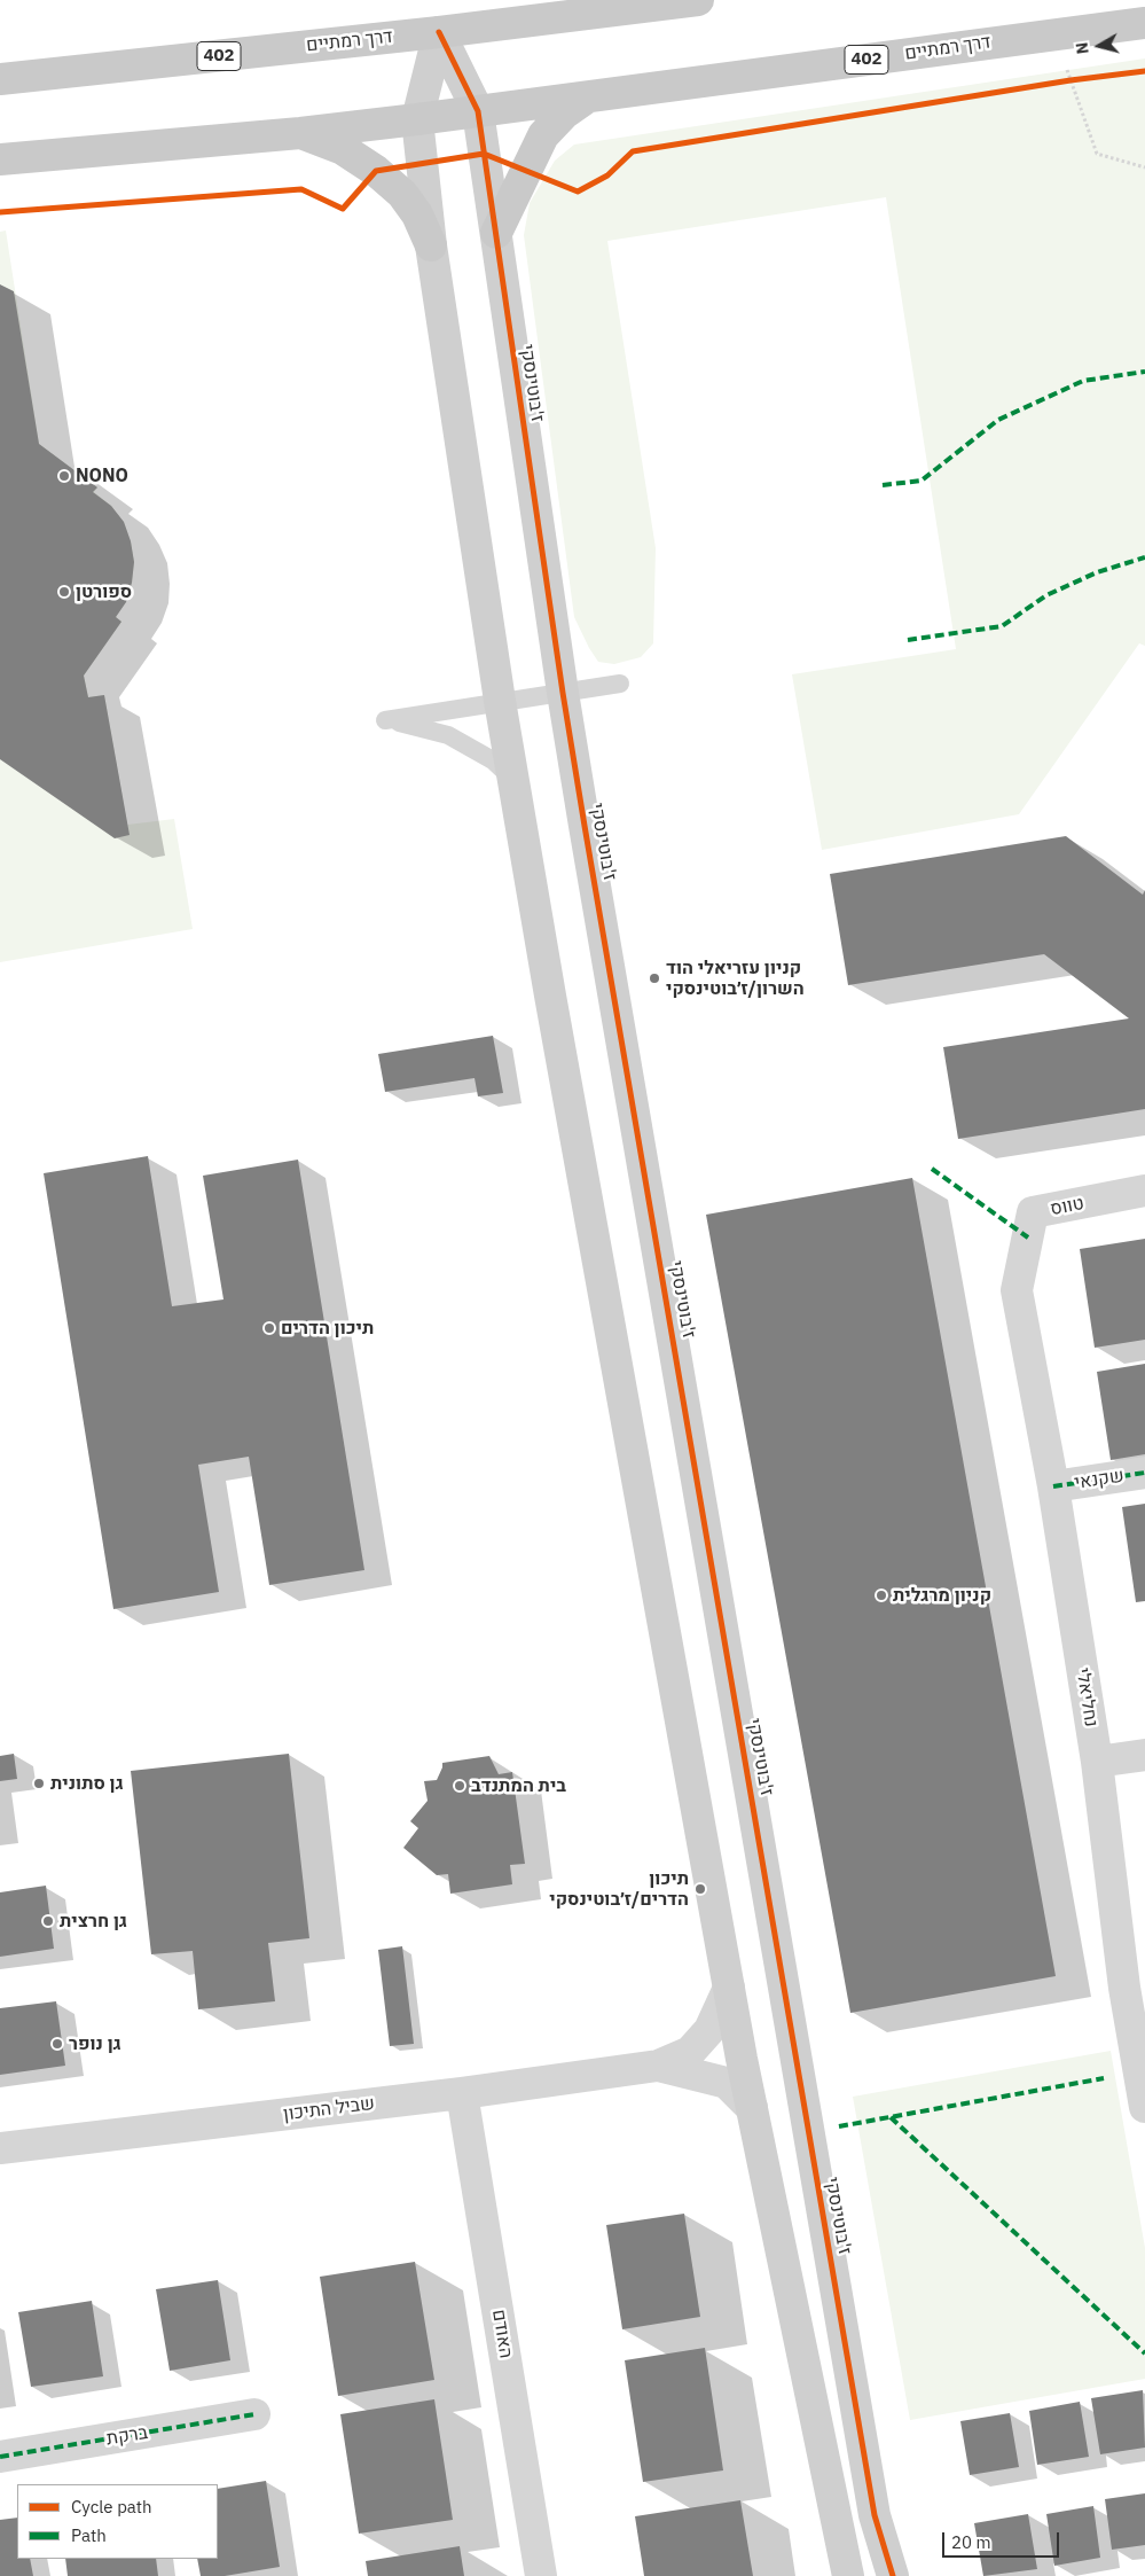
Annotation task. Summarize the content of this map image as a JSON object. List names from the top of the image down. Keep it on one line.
{"streets":{"main road":["דרך רמתיים","402"],"street":["ז'בוטינסקי","טווס","שקנאי","נחליאלי","שביל התיכון","האודם","ברקת"]},"crossings":[["דרך רמתיים","402"],["דרך רמתיים","ז'בוטינסקי"],["402","ז'בוטינסקי"],["טווס","נחליאלי"],["שקנאי","נחליאלי"],["שביל התיכון","האודם"]],"places":["NONO","ספורטן","קניון עזריאלי הוד השרון/ז׳בוטינסקי","תיכון הדרים","קניון מרגלית","גן סתונית","בית המתנדב","תיכון הדרים/ז׳בוטינסקי","גן חרצית","גן נופר"],"legend":["Cycle path","Path"],"scale_bar":"20 m","north":"left"}
